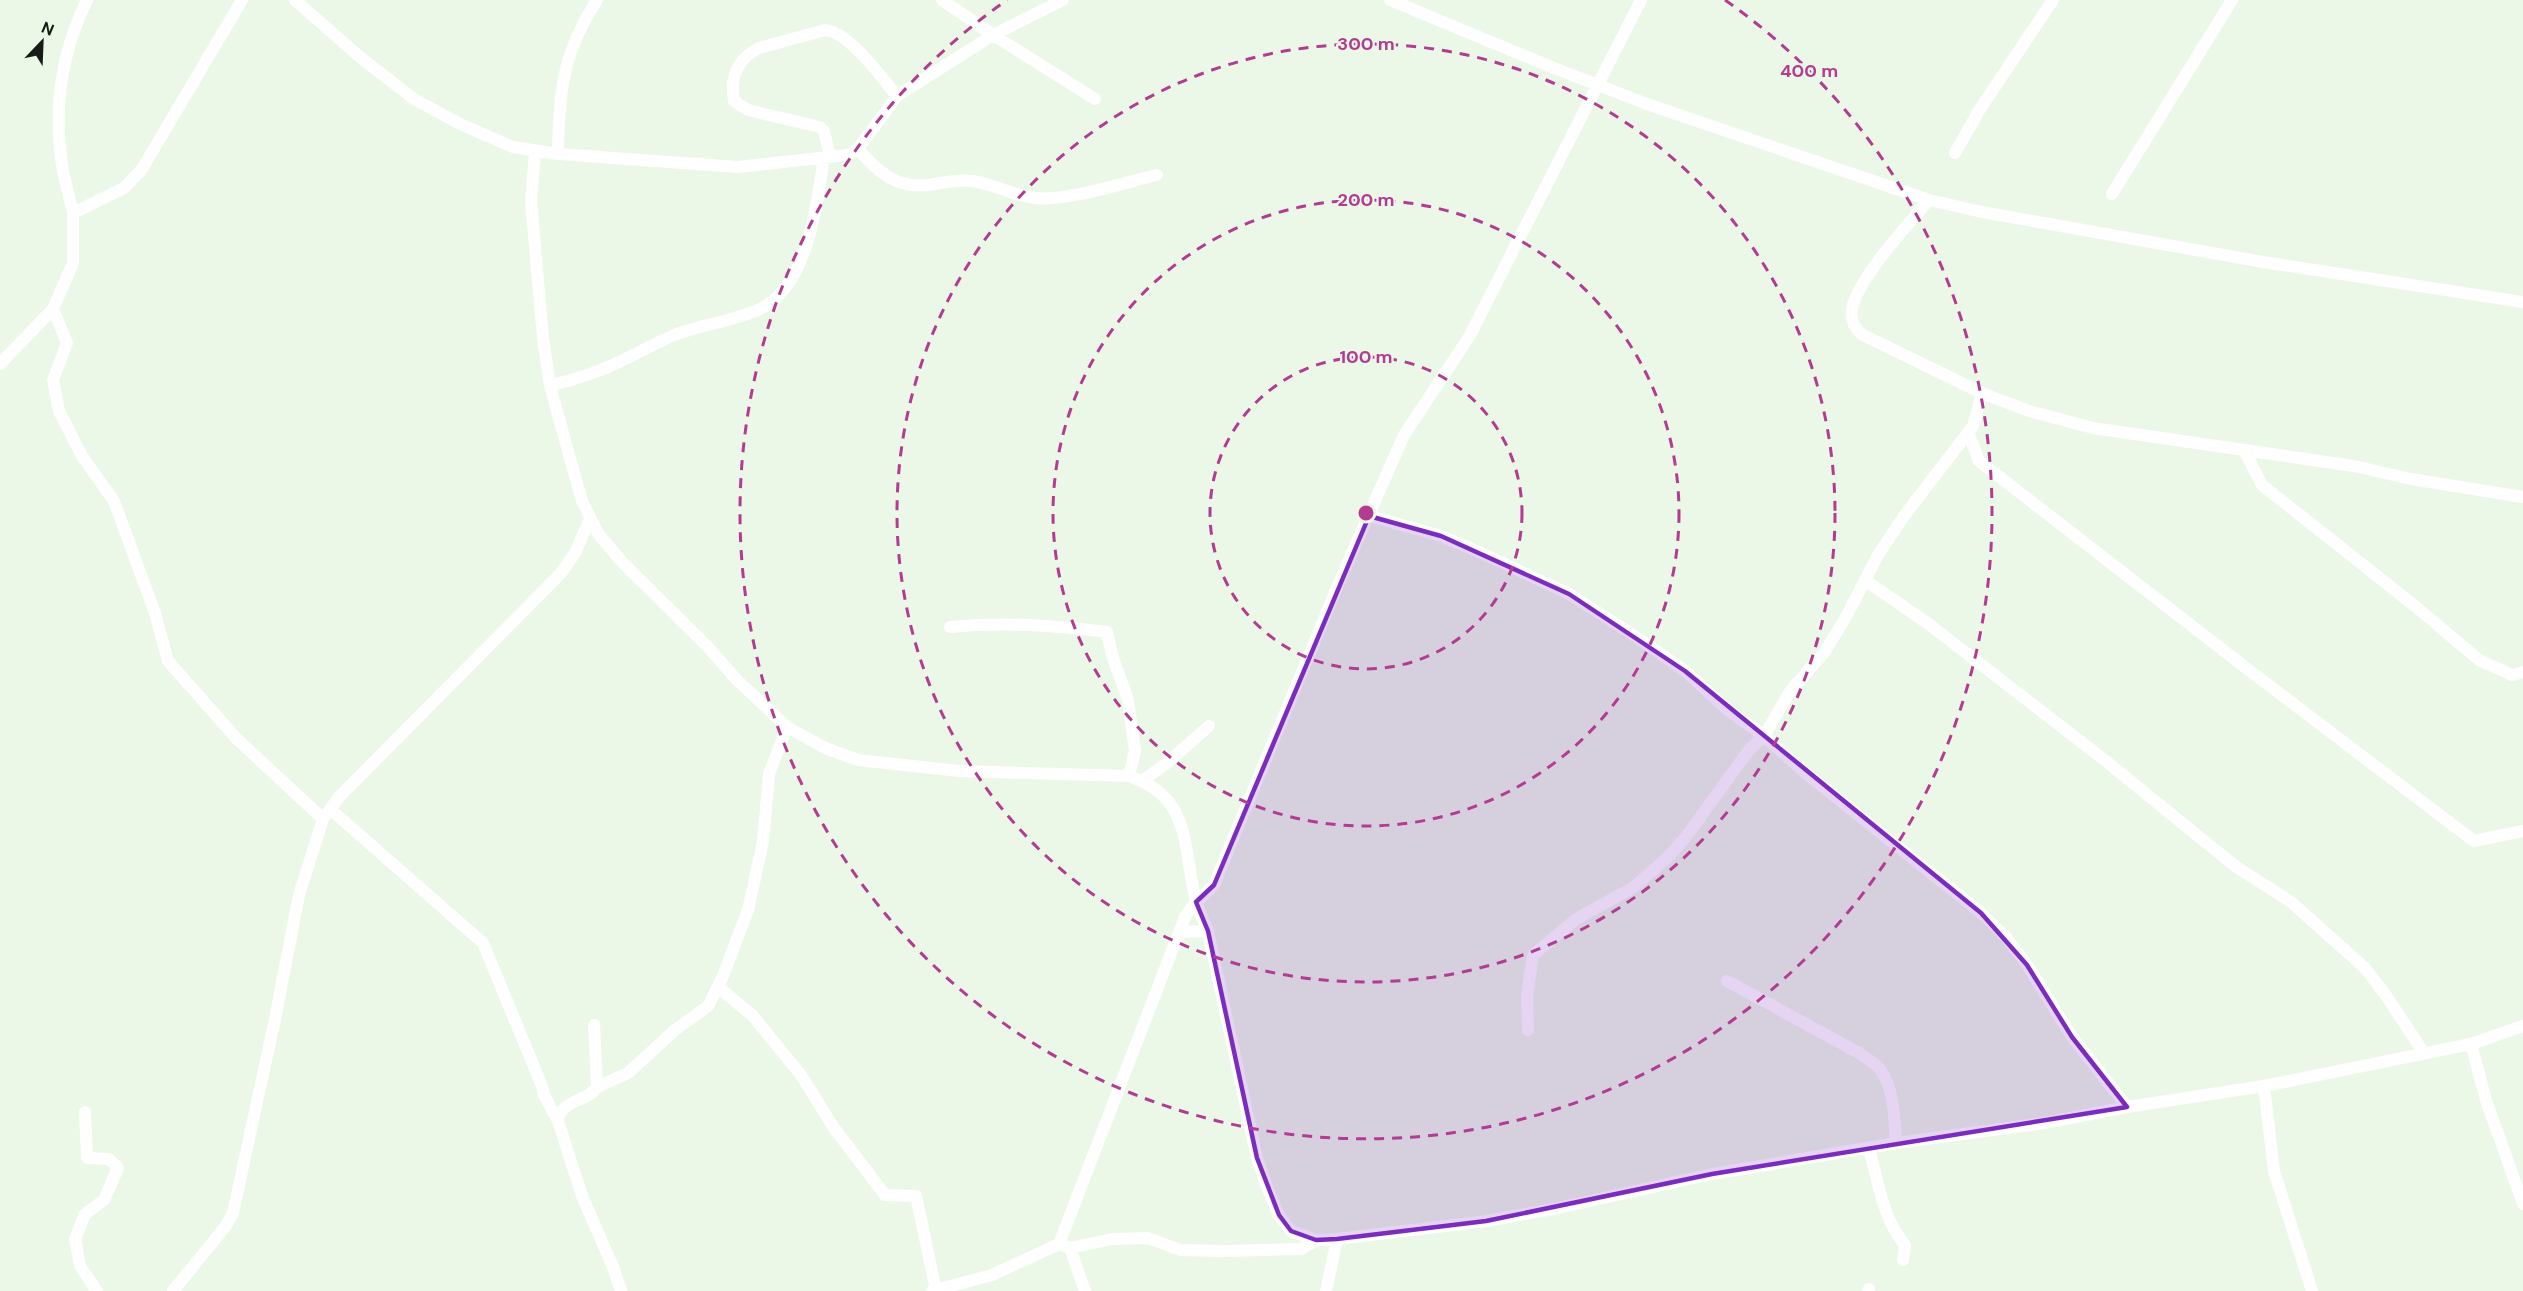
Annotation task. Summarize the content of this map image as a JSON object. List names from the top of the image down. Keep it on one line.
{"north":"top right","rings":["300 m","400 m","200 m","100 m"]}
